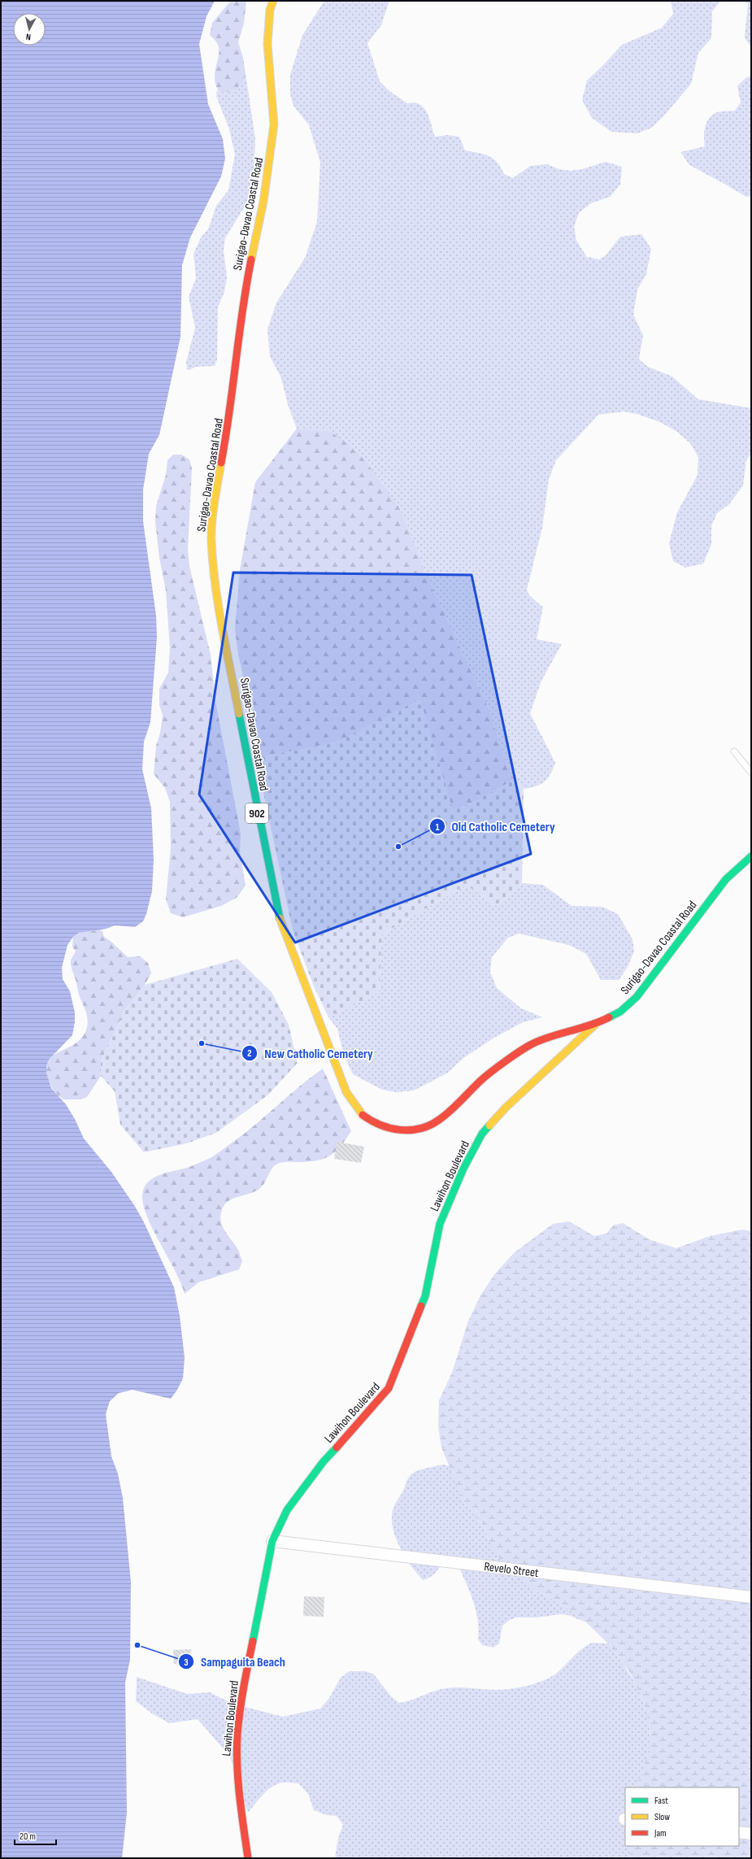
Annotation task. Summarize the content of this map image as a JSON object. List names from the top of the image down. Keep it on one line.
{"streets":{"main road":["Surigao-Davao Coastal Road","902","Lawihon Boulevard"],"street":["Revelo Street"]},"crossings":[["Surigao-Davao Coastal Road","Lawihon Boulevard"],["Lawihon Boulevard","Revelo Street"]],"places":["Old Catholic Cemetery","New Catholic Cemetery","Sampaguita Beach"],"legend":["Fast","Slow","Jam"],"scale_bar":"20 m","north":"bottom"}
